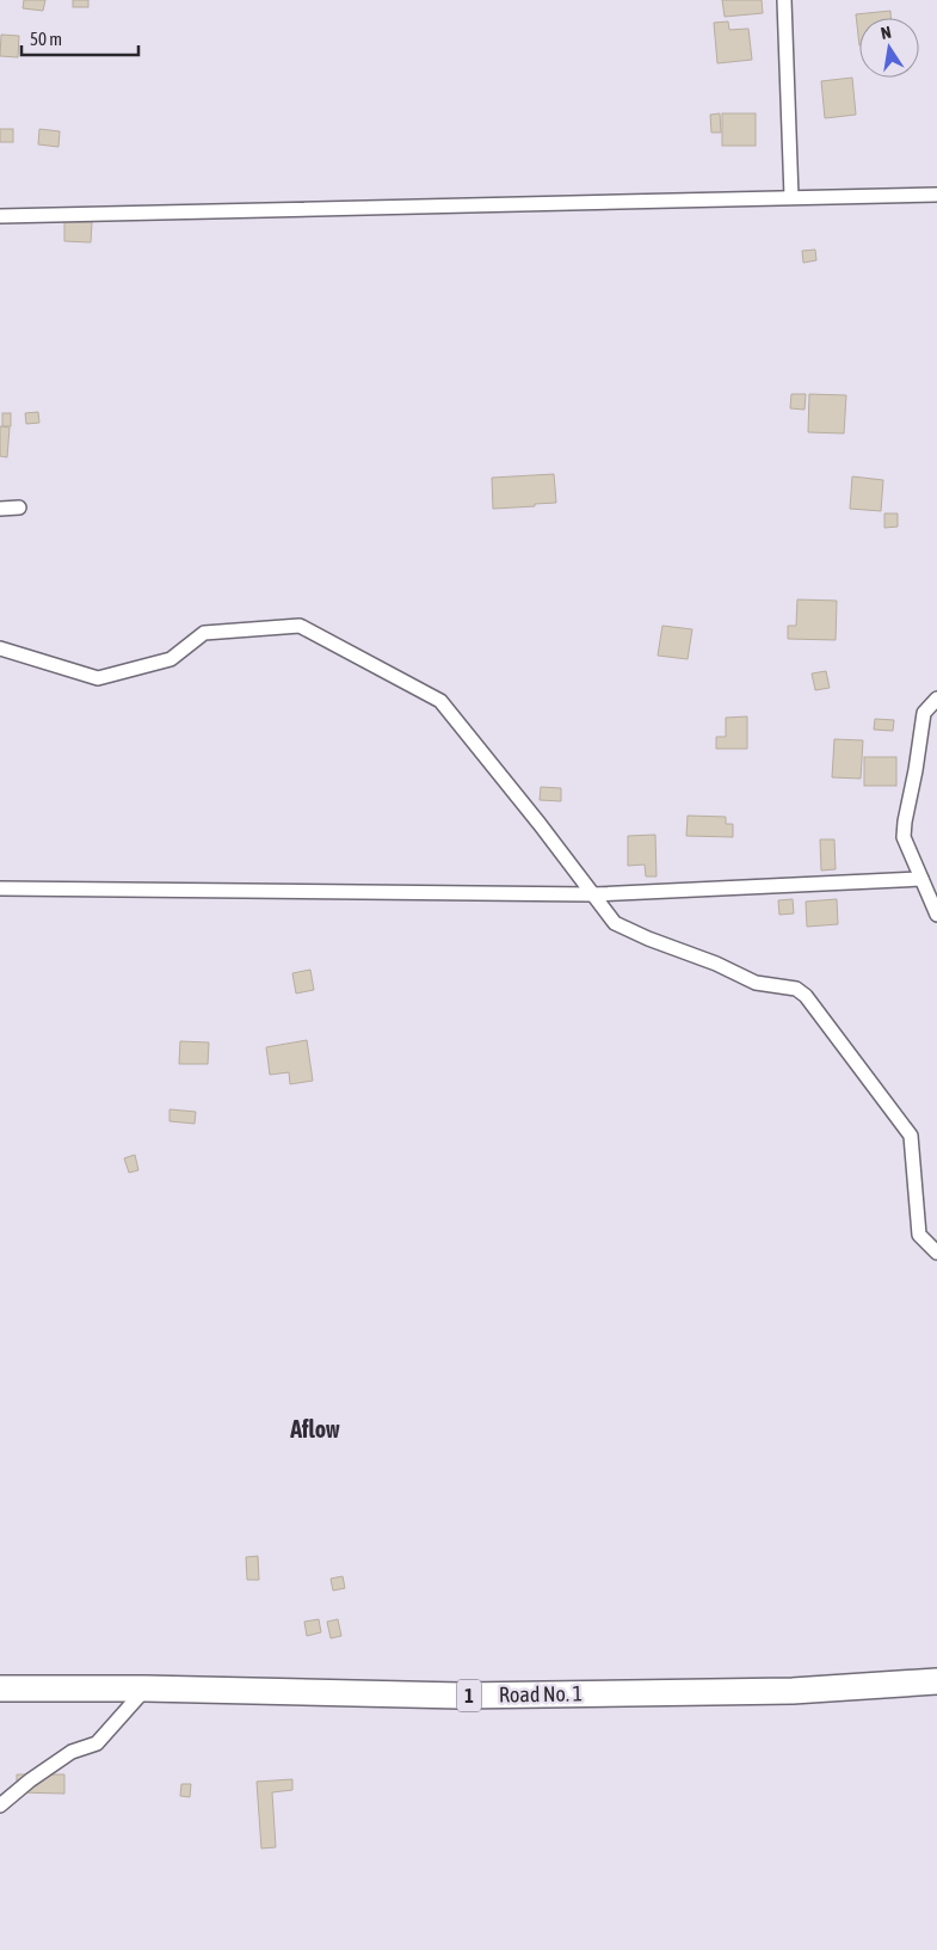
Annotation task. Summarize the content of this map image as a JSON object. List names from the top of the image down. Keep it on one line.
{"streets":{"highway":["Road No. 1","1"]},"districts":["Aflow"],"scale_bar":"50 m","north":"top"}
